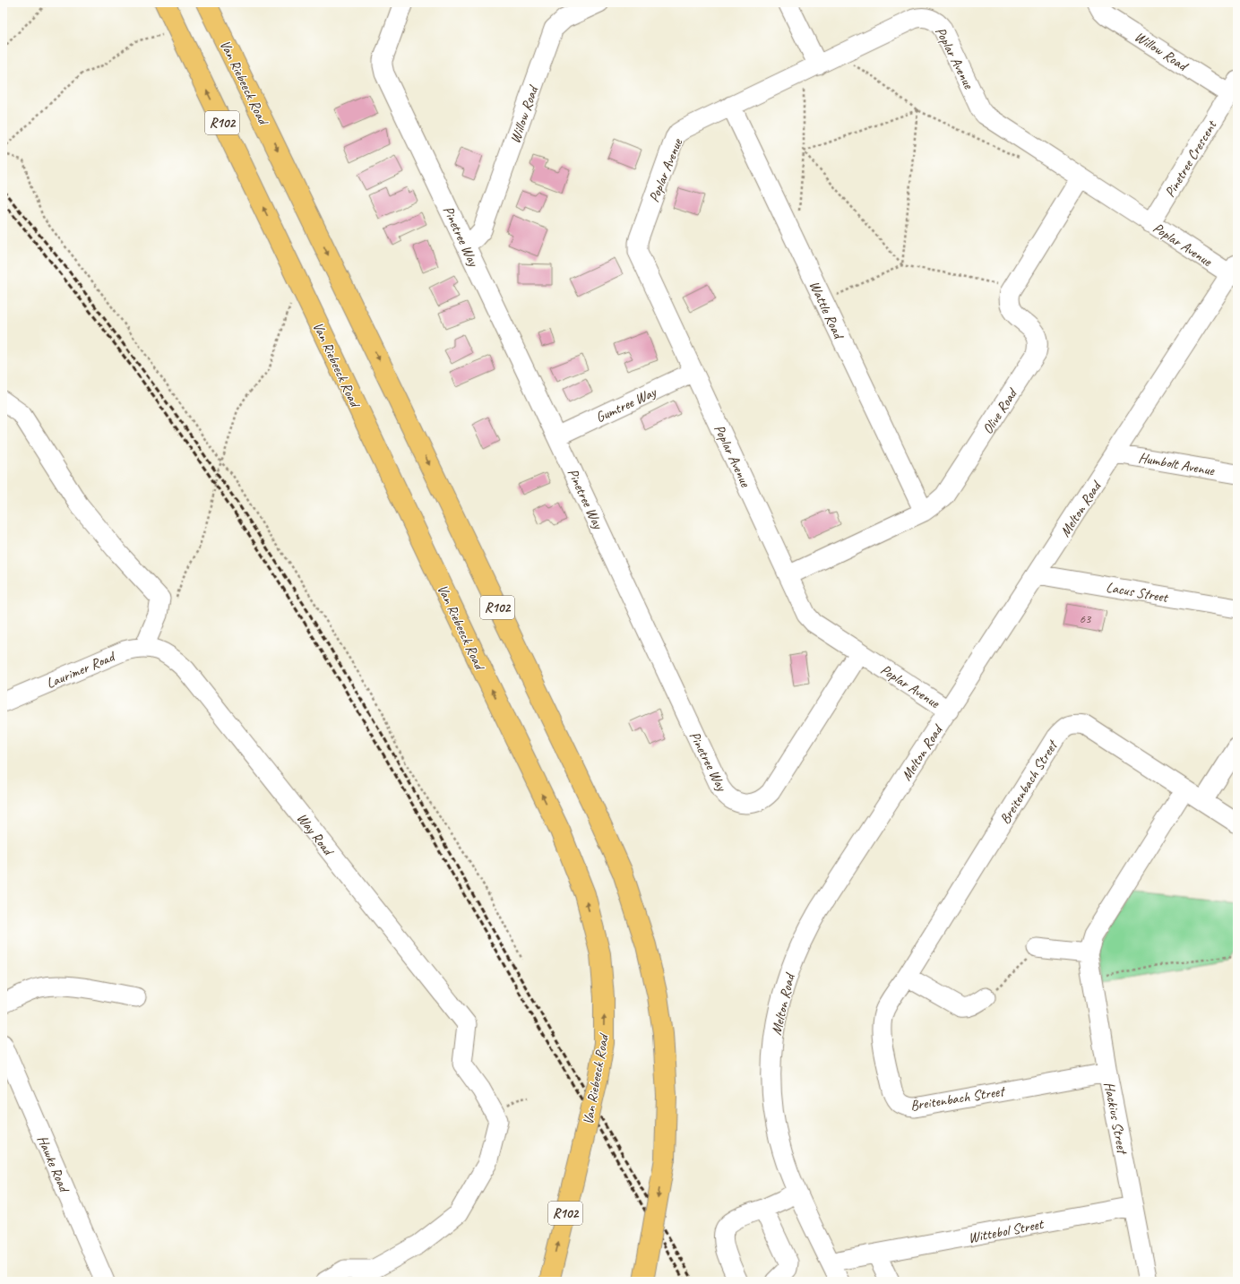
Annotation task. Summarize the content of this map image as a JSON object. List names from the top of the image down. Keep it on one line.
{"streets":{"main road":["Van Riebeeck Road","R102"],"street":["Willow Road","Poplar Avenue","Pinetree Crescent","Pinetree Way","Wattle Road","Gumtree Way","Olive Road","Humbolt Avenue","Melton Road","Lacus Street","Laurimer Road","Breitenbach Street","Way Road","Hackius Street","Hawke Road","Wittebol Street"]},"crossings":[["Willow Road","Pinetree Crescent"],["Willow Road","Pinetree Way"],["Poplar Avenue","Pinetree Crescent"],["Poplar Avenue","Pinetree Way"],["Poplar Avenue","Wattle Road"],["Poplar Avenue","Gumtree Way"],["Poplar Avenue","Olive Road"],["Poplar Avenue","Melton Road"],["Pinetree Way","Gumtree Way"],["Wattle Road","Olive Road"],["Humbolt Avenue","Melton Road"],["Melton Road","Lacus Street"],["Melton Road","Wittebol Street"],["Laurimer Road","Way Road"],["Breitenbach Street","Hackius Street"],["Hackius Street","Wittebol Street"]],"house_numbers":["63"]}
